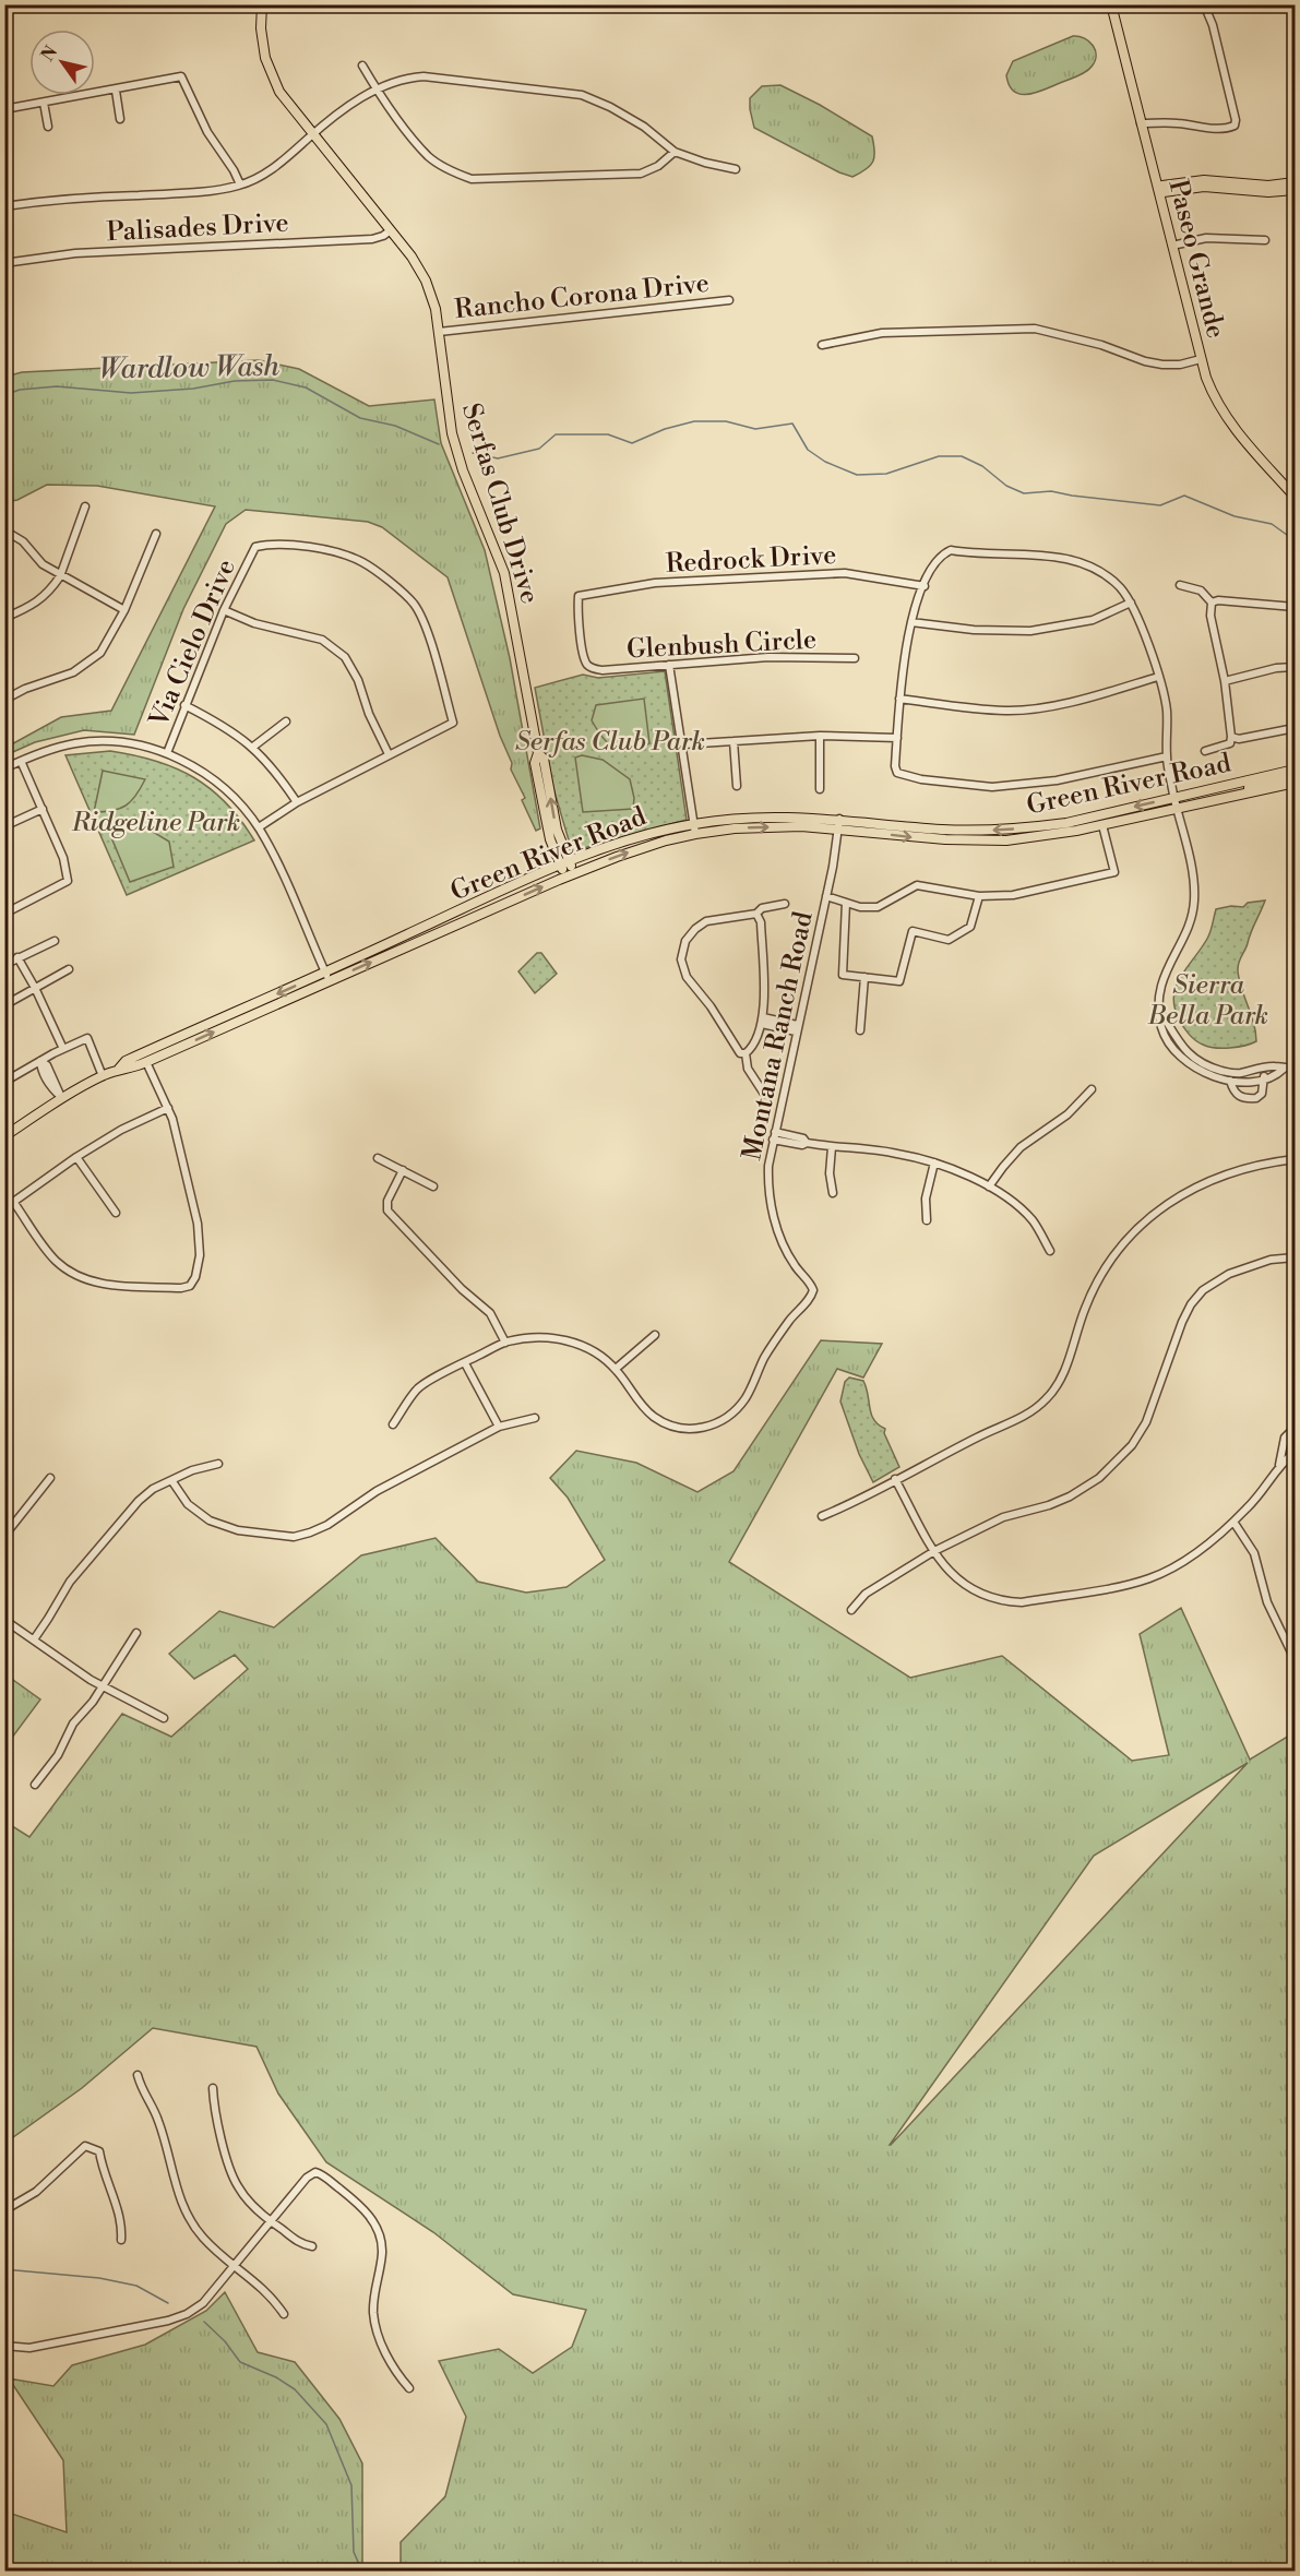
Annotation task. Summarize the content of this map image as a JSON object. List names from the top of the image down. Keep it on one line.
{"streets":{"main road":["Paseo Grande","Serfas Club Drive","Green River Road"],"street":["Palisades Drive","Rancho Corona Drive","Redrock Drive","Via Cielo Drive","Glenbush Circle","Montana Ranch Road"]},"crossings":[["Palisades Drive","Serfas Club Drive"],["Rancho Corona Drive","Serfas Club Drive"],["Serfas Club Drive","Green River Road"],["Redrock Drive","Glenbush Circle"],["Green River Road","Montana Ranch Road"]],"water":["Wardlow Wash"],"parks":["Serfas Club Park","Ridgeline Park","Sierra Bella Park"],"north":"top left"}
